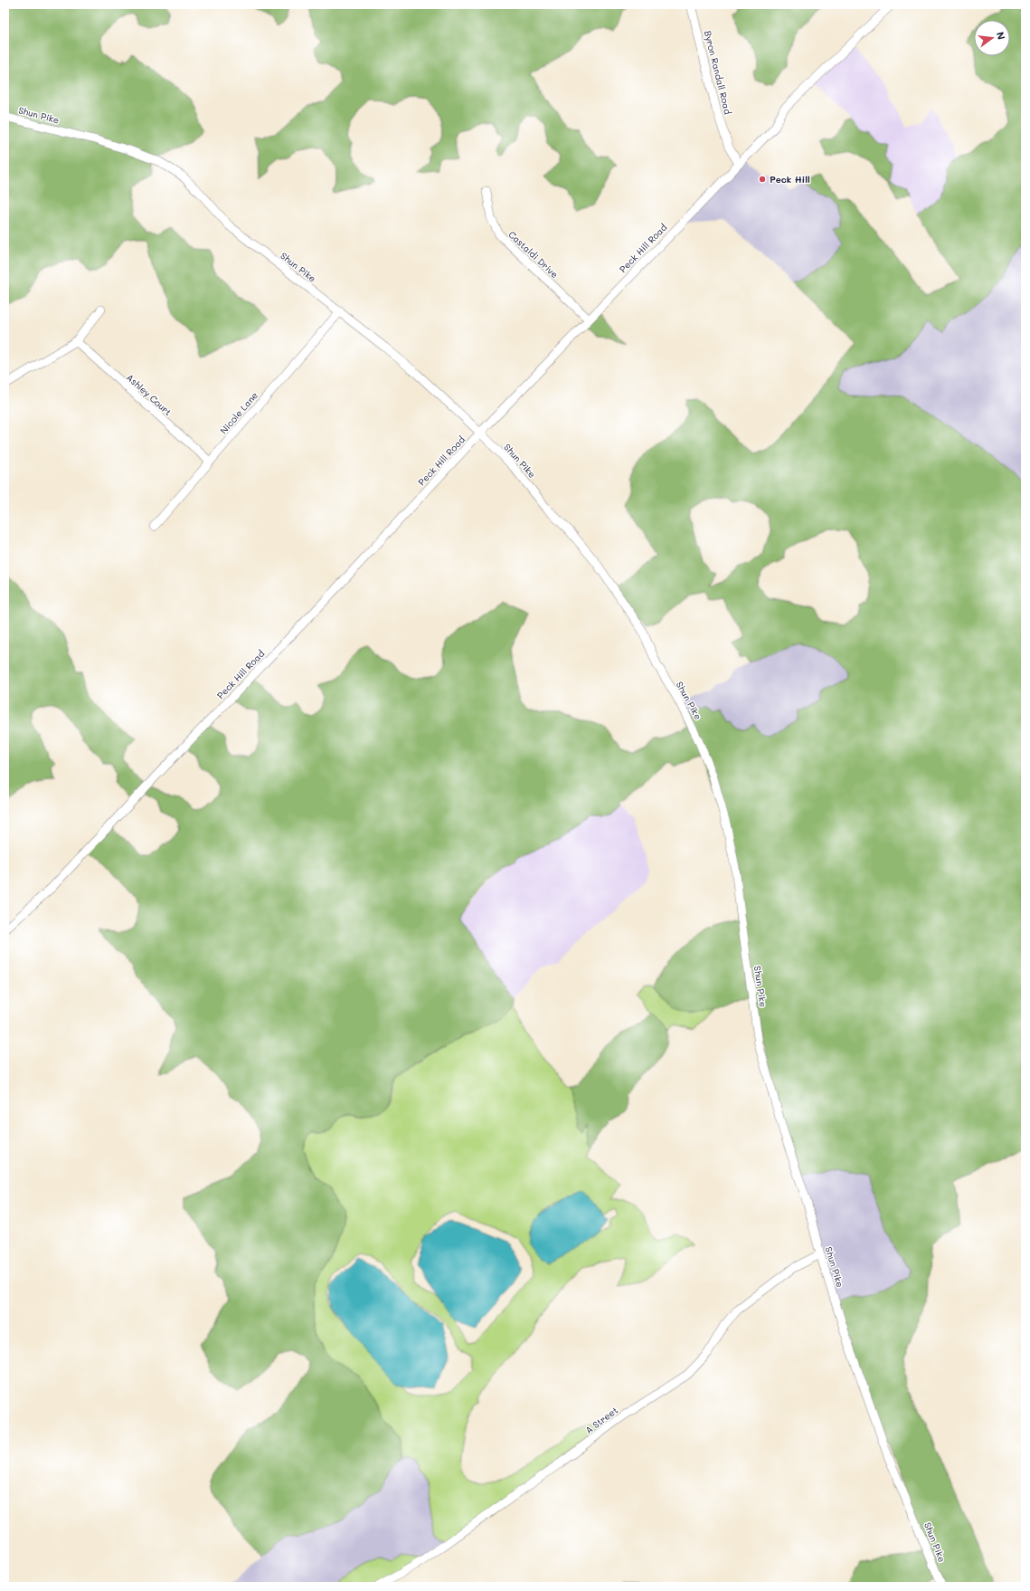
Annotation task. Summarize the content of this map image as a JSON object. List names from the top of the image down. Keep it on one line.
{"streets":{"street":["Byron Randall Road","Shun Pike","Peck Hill Road","Castaldi Drive","Ashley Court","Nicole Lane","A Street"]},"crossings":[["Byron Randall Road","Peck Hill Road"],["Shun Pike","Peck Hill Road"],["Shun Pike","Nicole Lane"],["Shun Pike","A Street"],["Peck Hill Road","Castaldi Drive"],["Ashley Court","Nicole Lane"]],"places":["Peck Hill"],"north":"right"}
